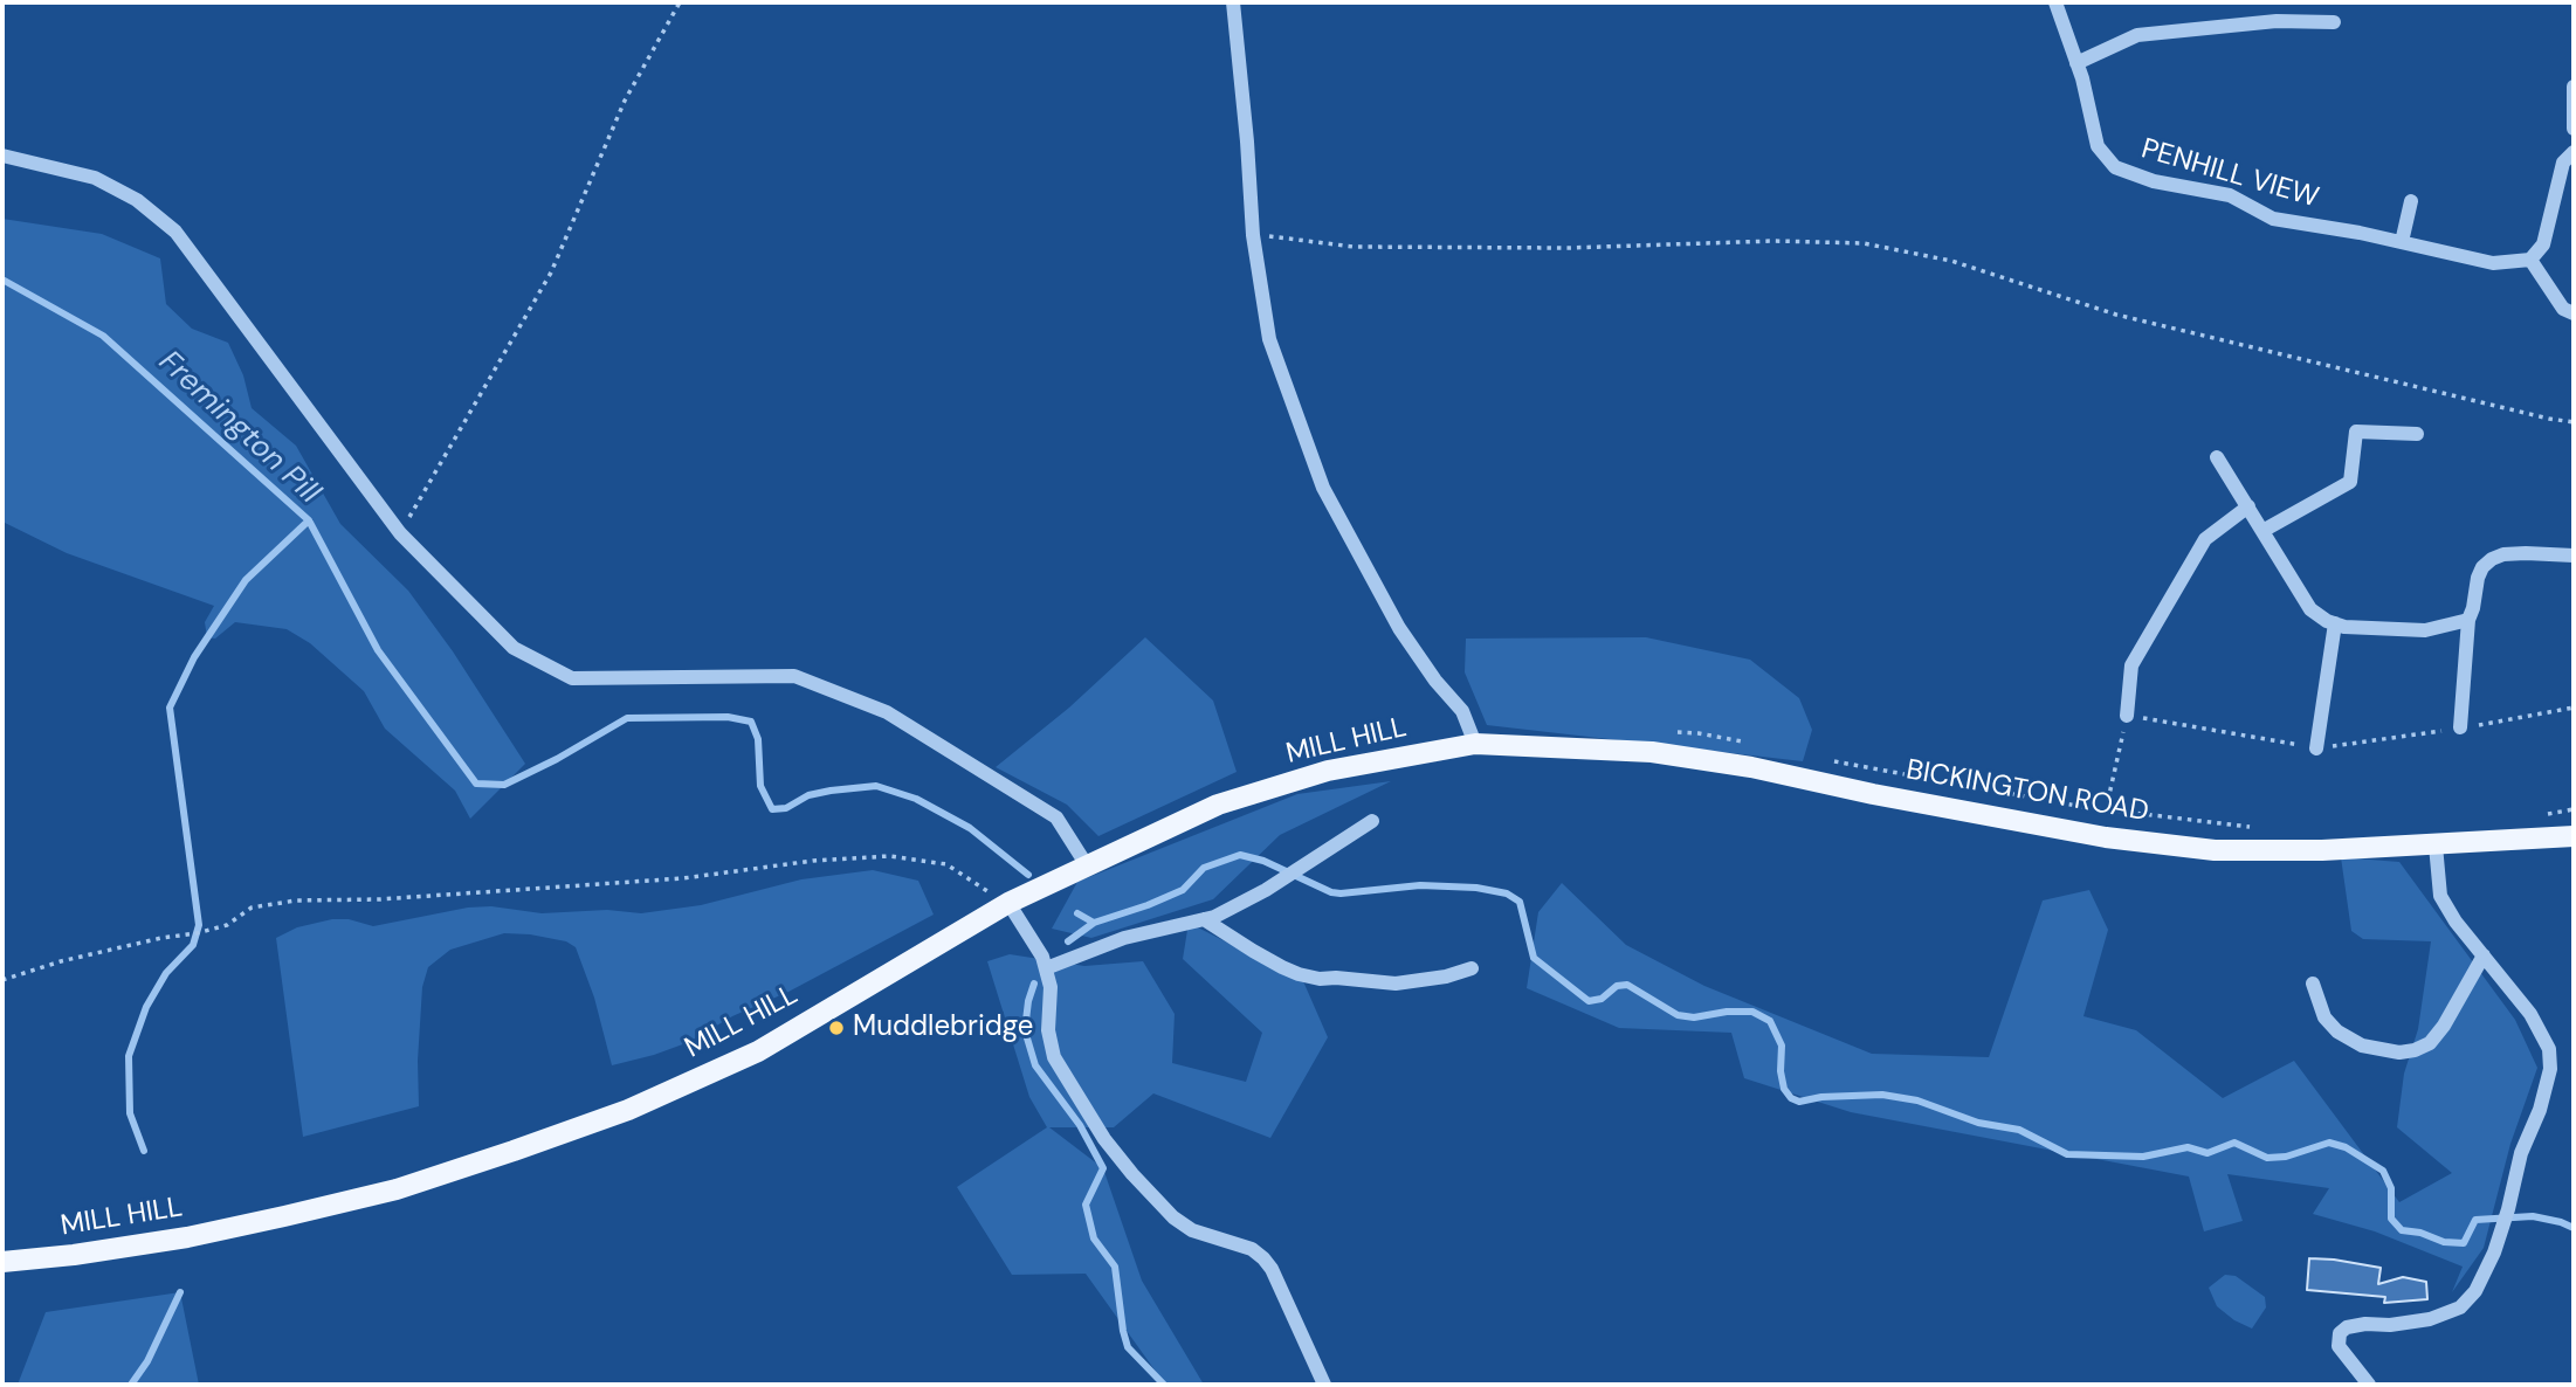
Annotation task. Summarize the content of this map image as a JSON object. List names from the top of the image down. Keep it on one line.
{"streets":{"main road":["MILL HILL","BICKINGTON ROAD"],"street":["PENHILL VIEW"]},"crossings":[["MILL HILL","BICKINGTON ROAD"]],"water":["Fremington Pill"],"places":["Muddlebridge"]}
